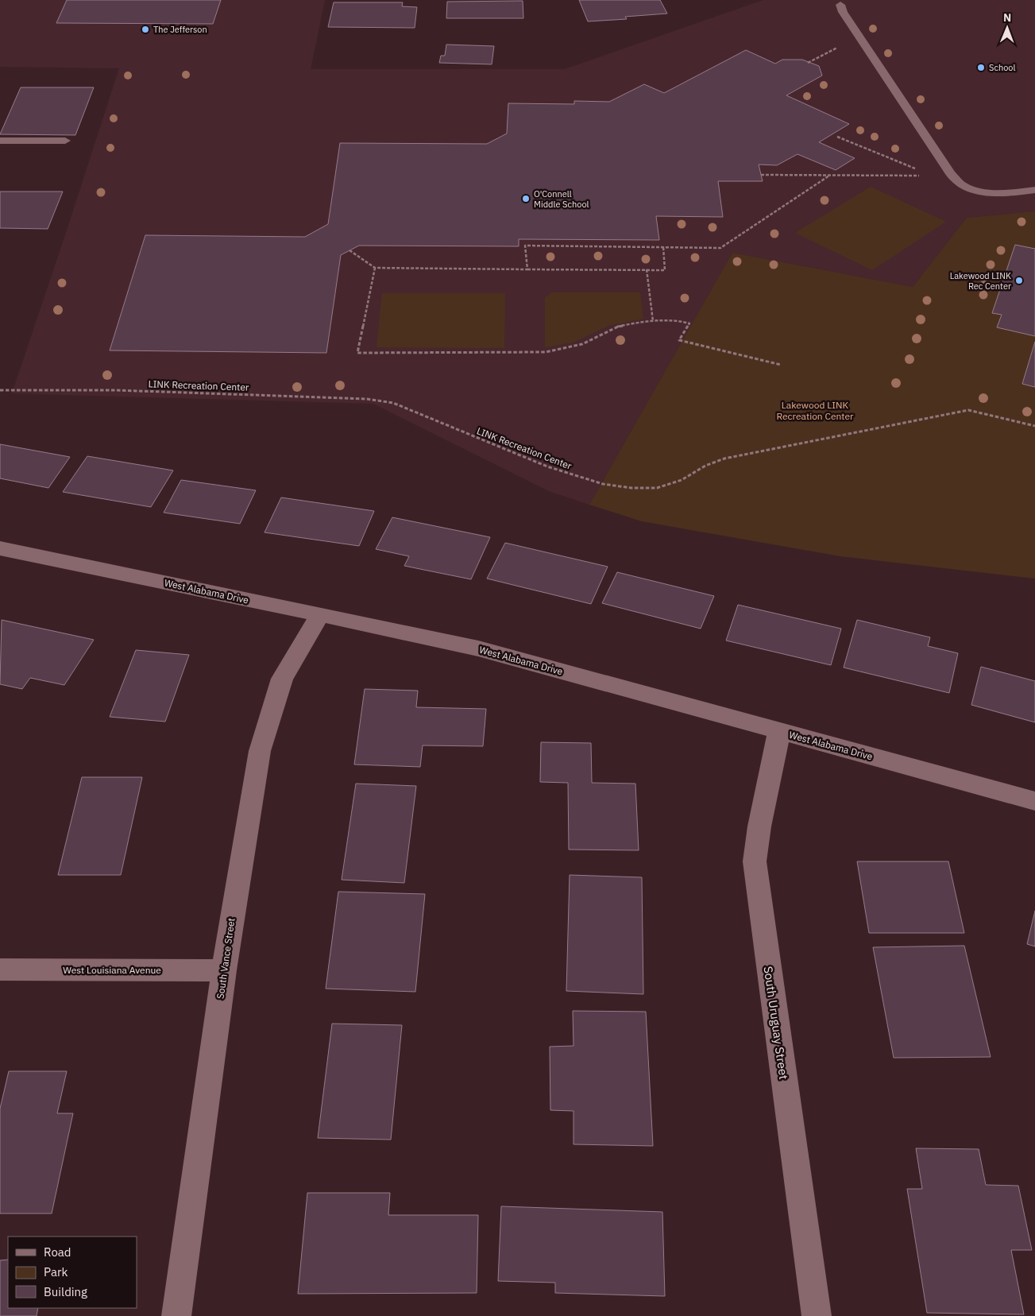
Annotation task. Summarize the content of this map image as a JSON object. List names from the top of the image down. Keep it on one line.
{"streets":{"street":["West Alabama Drive","South Vance Street","West Louisiana Avenue","South Uruguay Street"],"path":["LINK Recreation Center"]},"crossings":[["West Alabama Drive","South Vance Street"],["West Alabama Drive","South Uruguay Street"],["South Vance Street","West Louisiana Avenue"]],"parks":["Lakewood LINK Recreation Center"],"places":["The Jefferson","School","O'Connell Middle School","Lakewood LINK Rec Center"],"legend":["Road","Park","Building"],"north":"top"}
